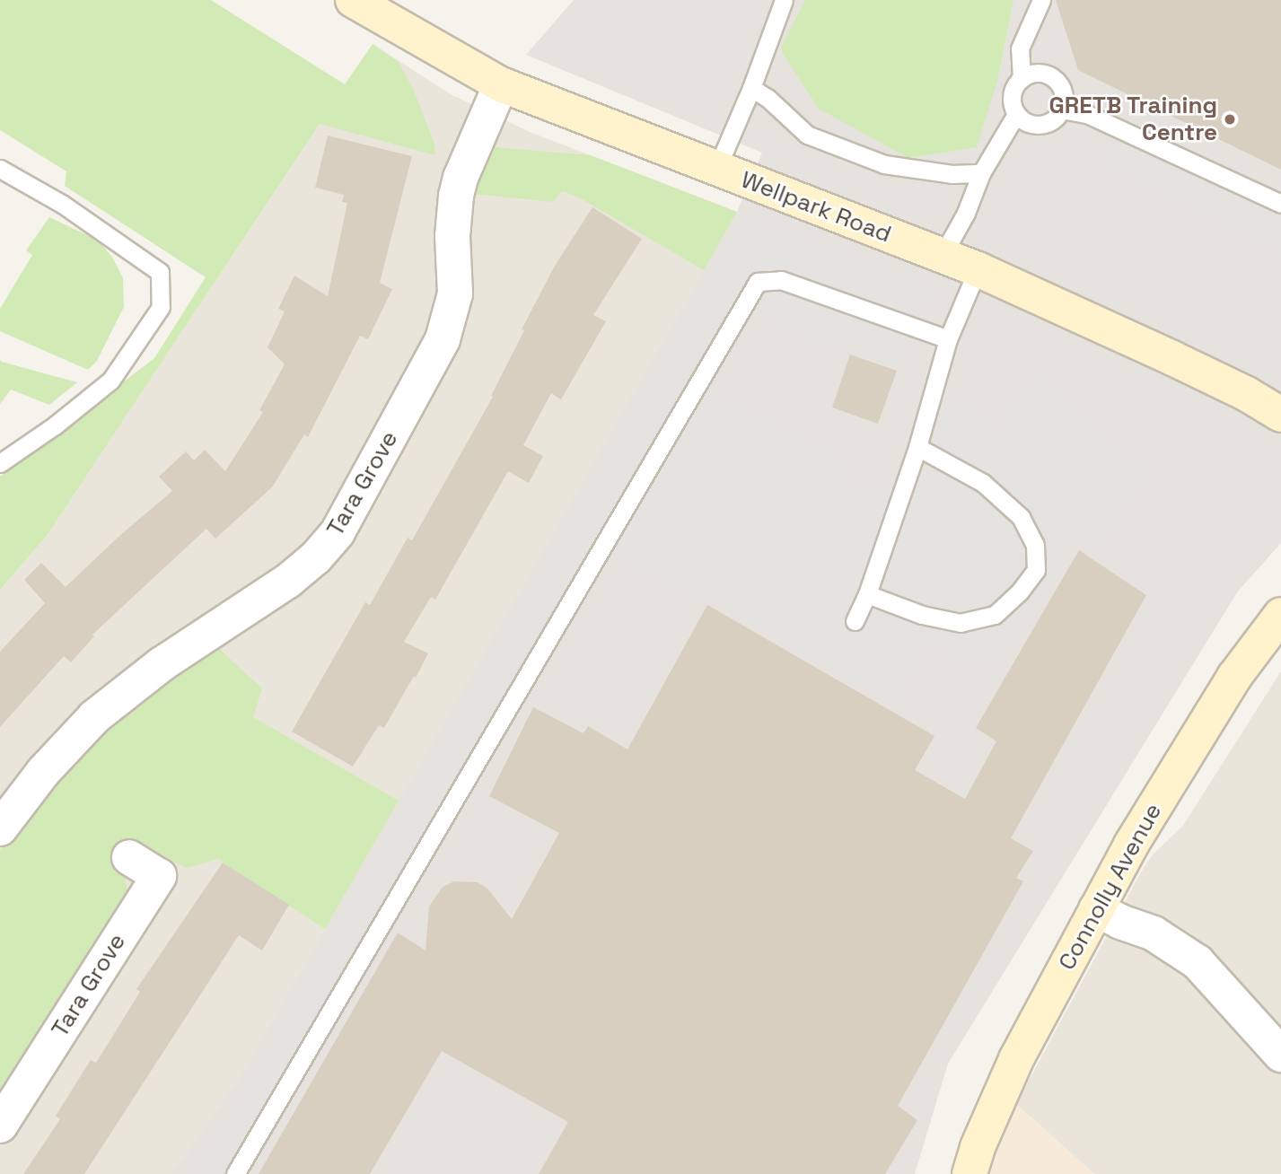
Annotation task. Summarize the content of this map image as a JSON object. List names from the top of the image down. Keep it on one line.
{"streets":{"main road":["Wellpark Road","Connolly Avenue"],"street":["Tara Grove"]},"crossings":[["Wellpark Road","Tara Grove"]],"places":["GRETB Training Centre"]}
